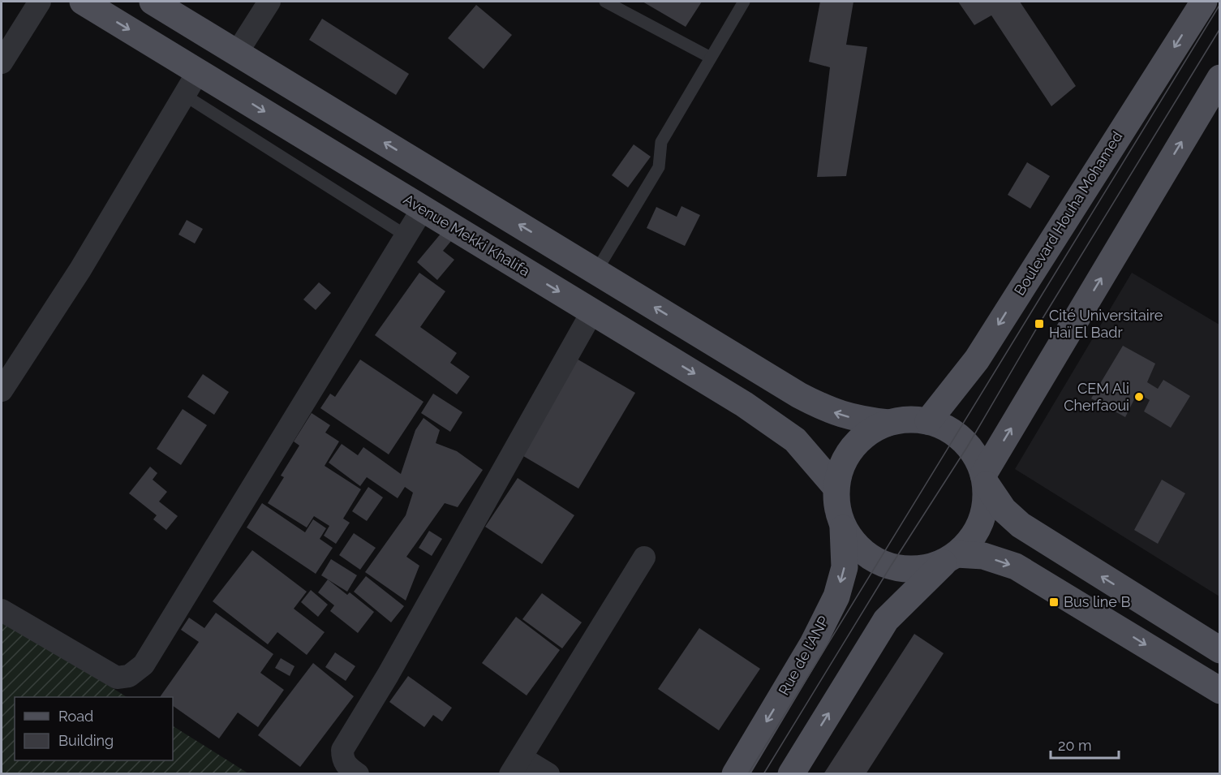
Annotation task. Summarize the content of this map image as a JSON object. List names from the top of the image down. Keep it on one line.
{"streets":{"main road":["Boulevard Houha Mohamed","Avenue Mekki Khalifa","Rue de l'ANP"]},"crossings":[["Boulevard Houha Mohamed","Avenue Mekki Khalifa"],["Boulevard Houha Mohamed","Rue de l'ANP"],["Avenue Mekki Khalifa","Rue de l'ANP"]],"places":{"transit":["Cité Universitaire Haï El Badr","Bus line B"],"other":["CEM Ali Cherfaoui"]},"legend":["Road","Building"],"scale_bar":"20 m"}
